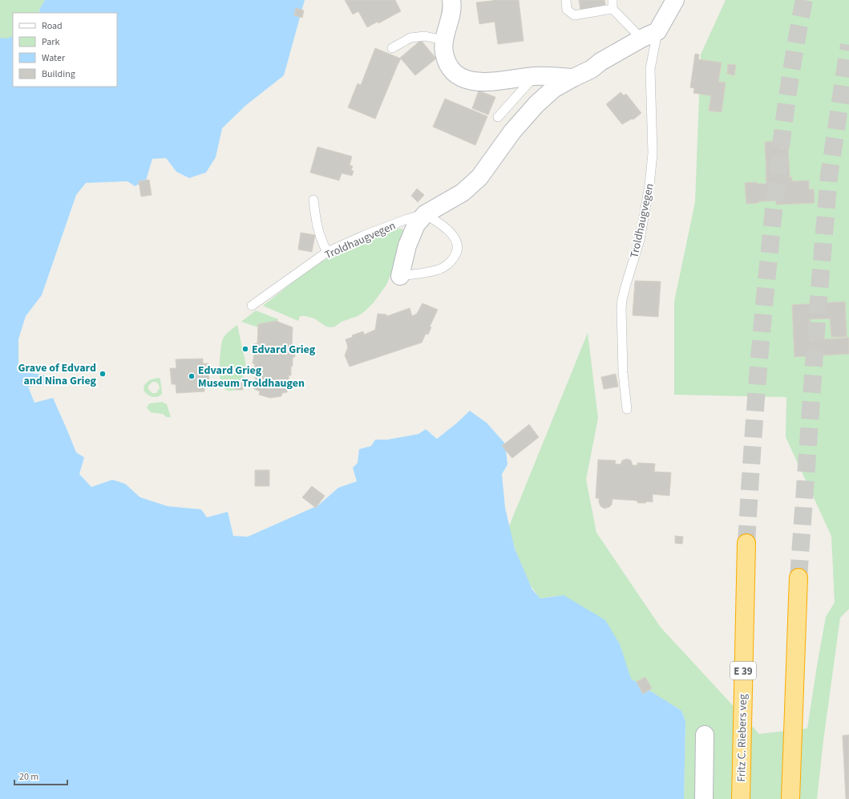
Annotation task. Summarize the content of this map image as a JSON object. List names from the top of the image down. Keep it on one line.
{"streets":{"highway":["E 39","Fritz C. Riebers veg"],"street":["Troldhaugvegen"]},"places":["Edvard Grieg","Grave of Edvard and Nina Grieg","Edvard Grieg Museum Troldhaugen"],"legend":["Road","Park","Water","Building"],"scale_bar":"20 m"}
